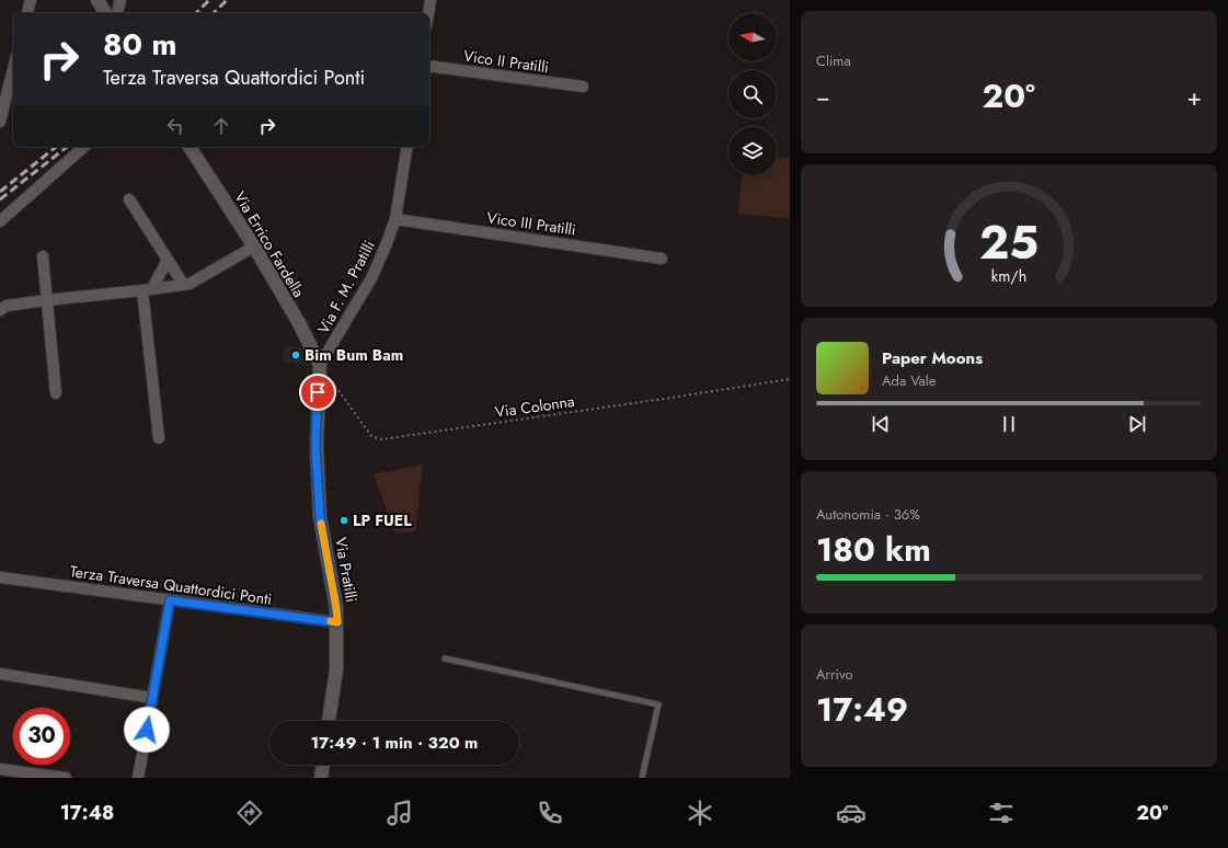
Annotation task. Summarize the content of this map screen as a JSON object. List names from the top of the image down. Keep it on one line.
{"streets":{"street":["Vico II Pratilli","Vico III Pratilli","Via Errico Fardella","Via F. M. Pratilli","Via Pratilli","Terza Traversa Quattordici Ponti"],"path":["Via Colonna"]},"crossings":[["Vico III Pratilli","Via F. M. Pratilli"],["Via Errico Fardella","Via F. M. Pratilli"],["Via Errico Fardella","Via Colonna"],["Via Errico Fardella","Via Pratilli"],["Via F. M. Pratilli","Via Colonna"],["Via F. M. Pratilli","Via Pratilli"],["Via Colonna","Via Pratilli"],["Via Pratilli","Terza Traversa Quattordici Ponti"]],"places":["Bim Bum Bam","LP FUEL"],"north":"left","page":{"tile":["Clima",["Autonomia · 36%","180 km"],["Arrivo","17:49"]],"turn":["80 m","Terza Traversa Quattordici Ponti"],"heat":["−","20°","+"],"song":["Paper Moons","Ada Vale"],"limit":"30","trip":"17:49 · 1 min · 320 m","tabs":["17:48","20°"],"gauge":["25","km/h"]}}
